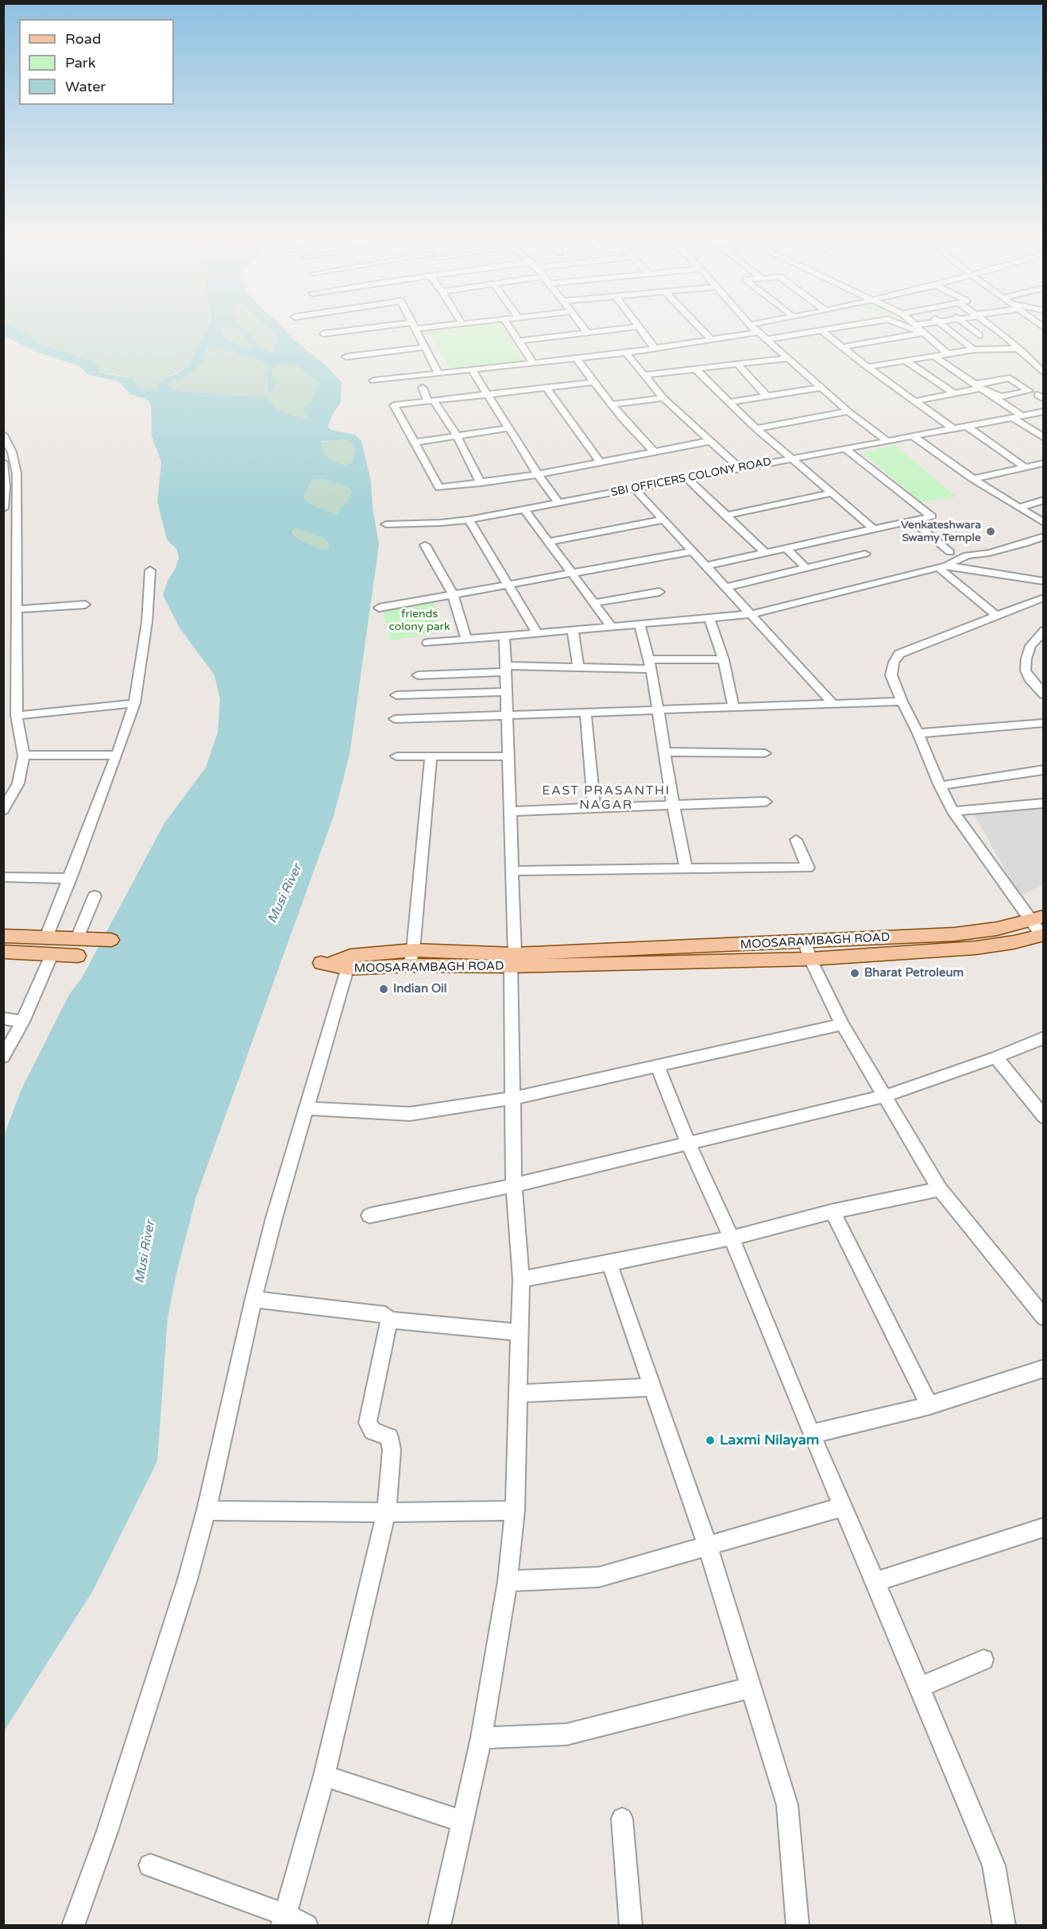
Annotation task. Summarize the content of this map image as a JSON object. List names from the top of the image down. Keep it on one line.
{"streets":{"main road":["MOOSARAMBAGH ROAD"],"street":["SBI OFFICERS COLONY ROAD"]},"districts":["EAST PRASANTHI NAGAR"],"water":["Musi River"],"parks":["friends colony park"],"places":["Venkateshwara Swamy Temple","Bharat Petroleum","Indian Oil","Laxmi Nilayam"],"legend":["Road","Park","Water"]}
